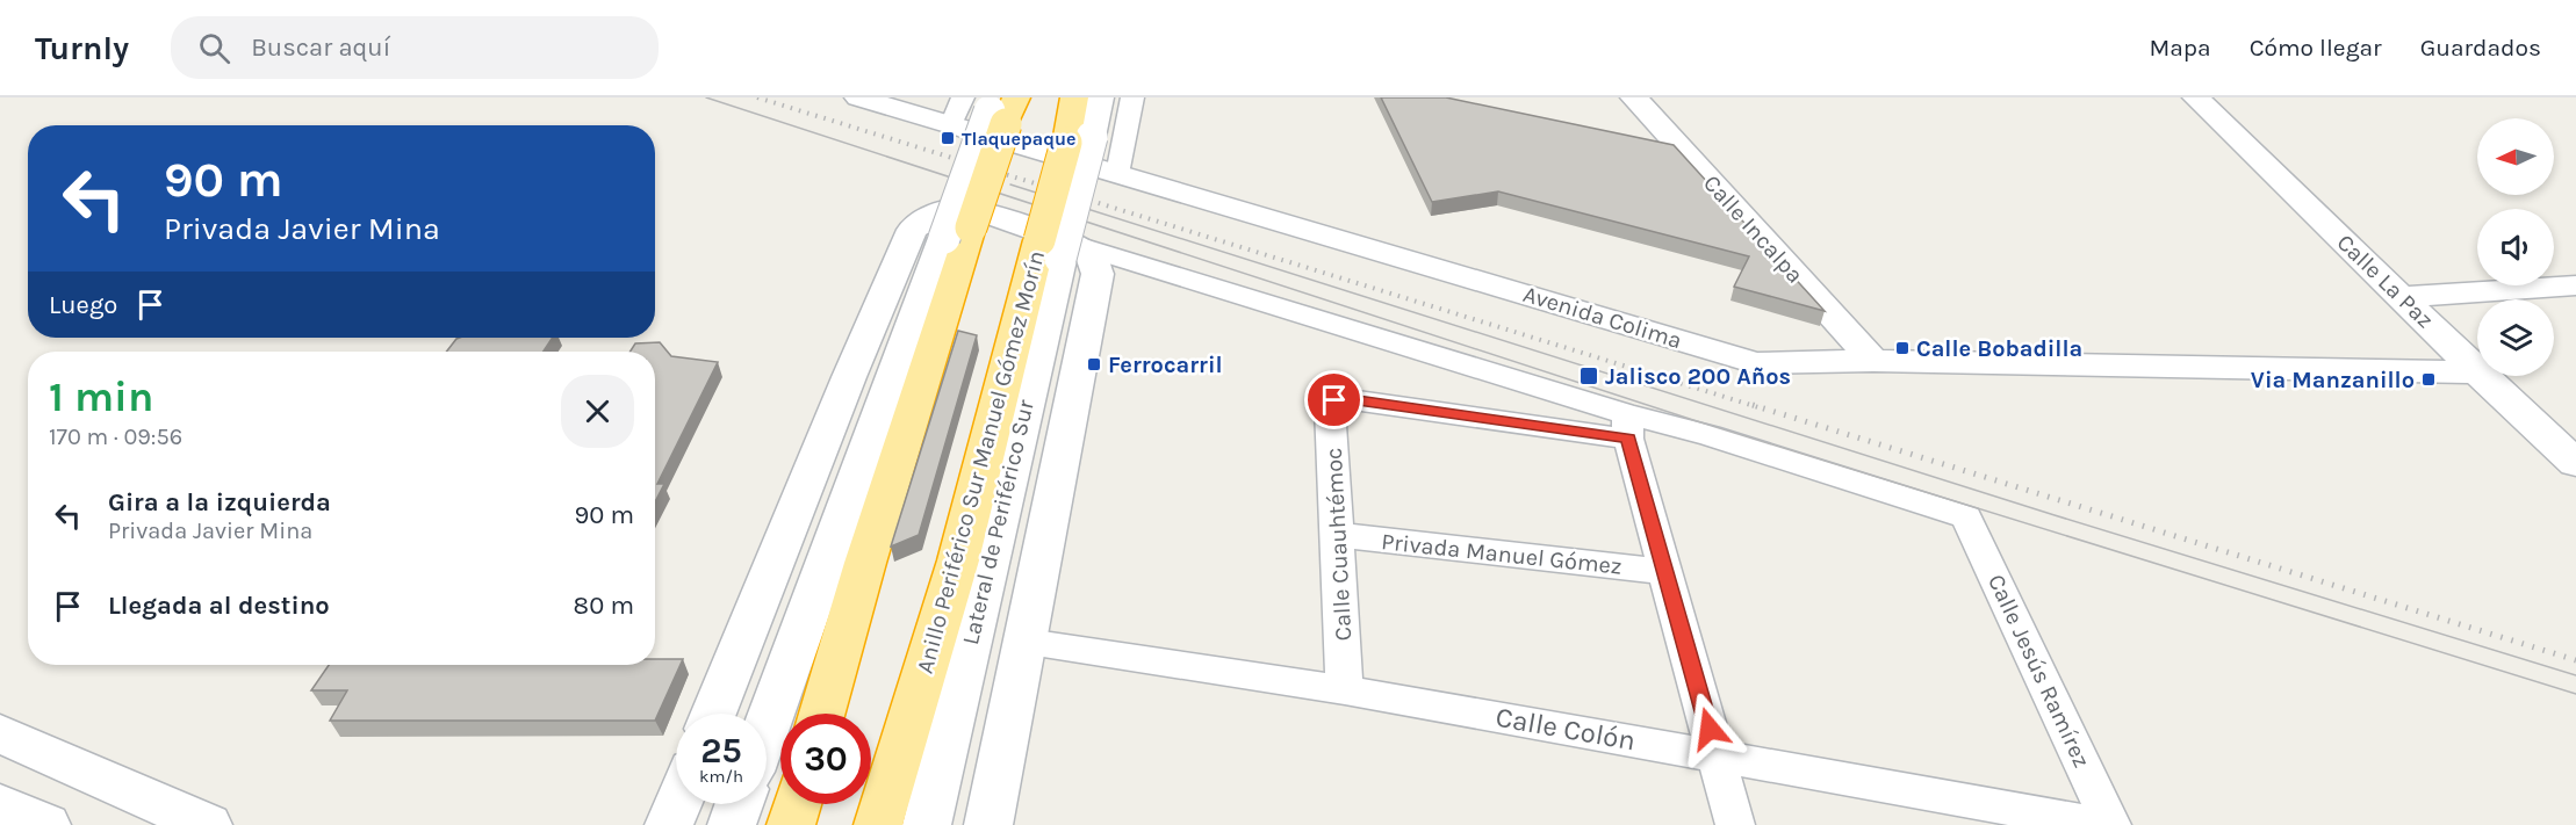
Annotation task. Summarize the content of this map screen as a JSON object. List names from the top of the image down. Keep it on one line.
{"streets":{"highway":["Anillo Periférico Sur Manuel Gómez Morín"],"street":["Calle Incalpa","Calle La Paz","Avenida Colima","Lateral de Periférico Sur","Calle Cuauhtémoc","Privada Manuel Gómez","Calle Jesús Ramírez","Calle Colón"]},"crossings":[["Calle Incalpa","Avenida Colima"],["Calle La Paz","Avenida Colima"],["Anillo Periférico Sur Manuel Gómez Morín","Lateral de Periférico Sur"],["Calle Cuauhtémoc","Privada Manuel Gómez"],["Calle Cuauhtémoc","Calle Jesús Ramírez"],["Calle Cuauhtémoc","Calle Colón"]],"places":{"transit":["Tlaquepaque","Calle Bobadilla","Ferrocarril","Jalisco 200 Años","Via Manzanillo"]},"north":"left","page":{"header":"Turnly","search":"Buscar aquí","nav":["Mapa","Cómo llegar","Guardados"],"turn":["90 m","Privada Javier Mina"],"then":"Luego","heading":["1 min","170 m · 09:56"],"list":[{"name":"Gira a la izquierda","note":"Privada Javier Mina","value":"90 m"},{"name":"Llegada al destino","value":"80 m"}],"speed":"25 km/h","limit":"30"}}
